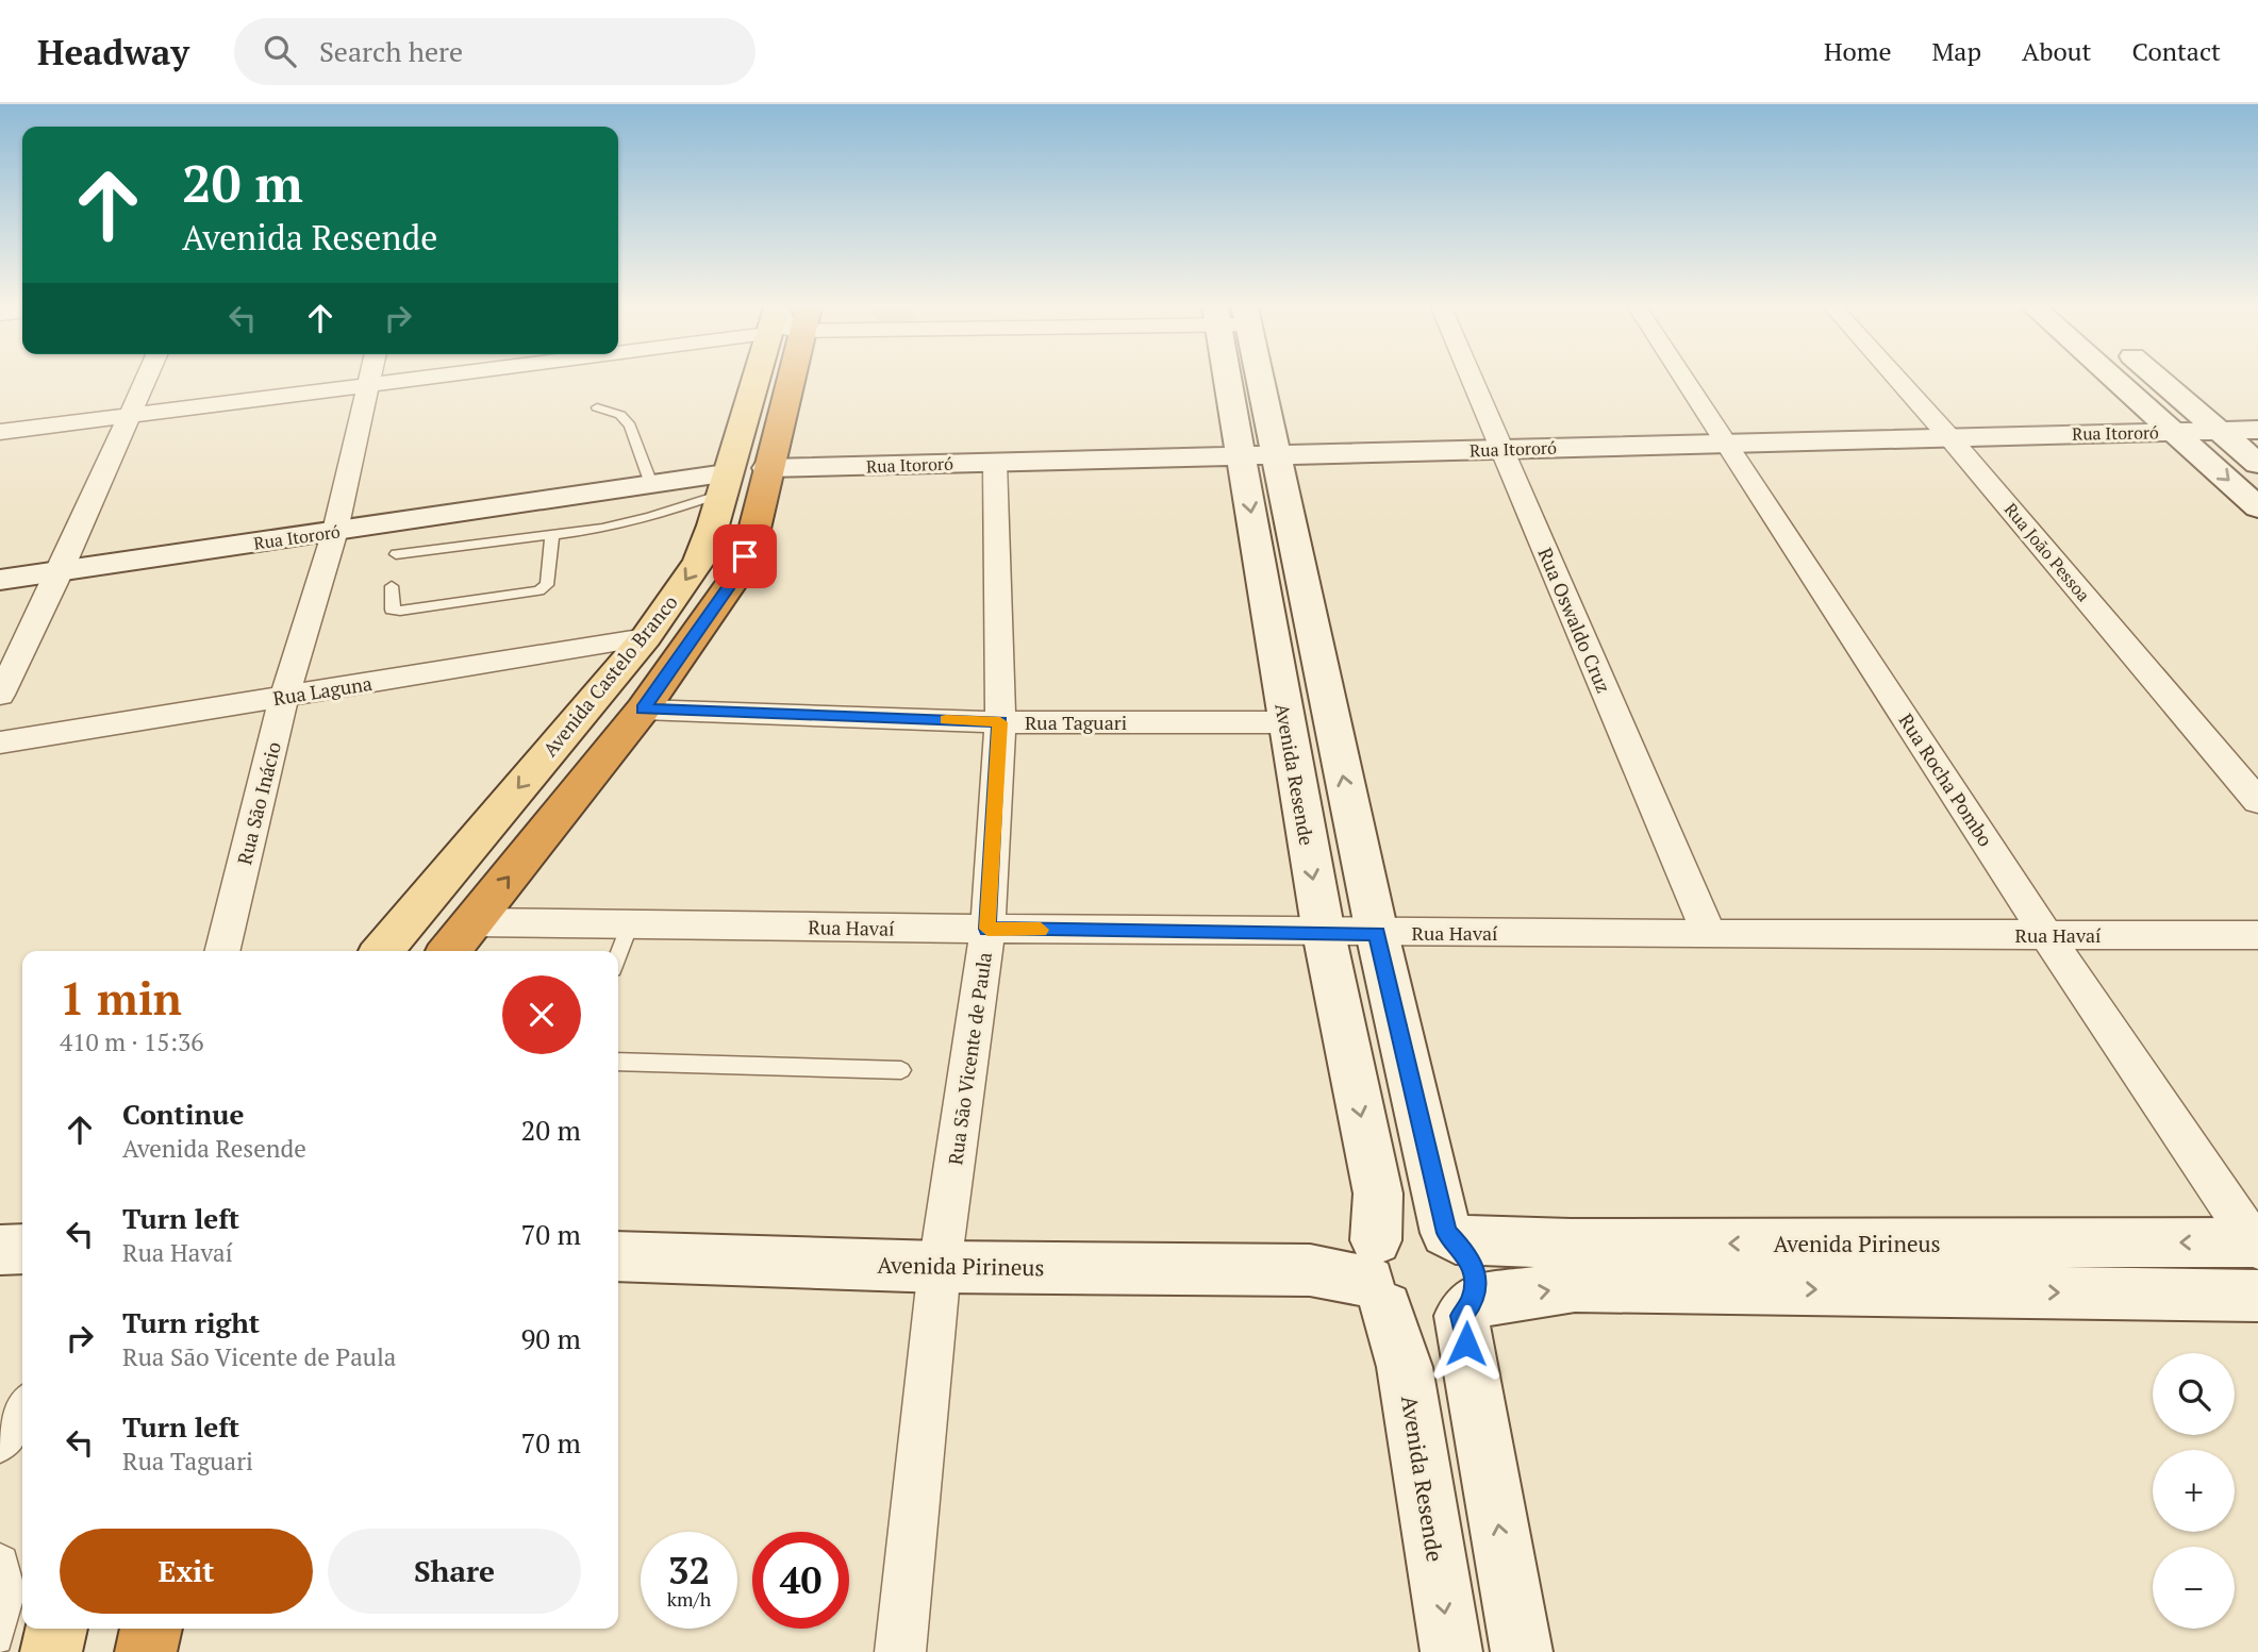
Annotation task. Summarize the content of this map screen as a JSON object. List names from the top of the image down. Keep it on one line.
{"streets":{"main road":["Avenida Castelo Branco"],"street":["Rua Itororó","Rua João Pessoa","Rua Oswaldo Cruz","Rua Laguna","Rua Taguari","Avenida Resende","Rua Rocha Pombo","Rua São Inácio","Rua Havaí","Rua São Vicente de Paula","Avenida Pirineus"]},"crossings":[["Rua Itororó","Rua João Pessoa"],["Rua Itororó","Rua Oswaldo Cruz"],["Rua Itororó","Avenida Castelo Branco"],["Rua Itororó","Avenida Resende"],["Rua Itororó","Rua Rocha Pombo"],["Rua Itororó","Rua São Inácio"],["Rua Itororó","Rua São Vicente de Paula"],["Rua Oswaldo Cruz","Rua Havaí"],["Avenida Castelo Branco","Rua Laguna"],["Rua Laguna","Rua São Inácio"],["Rua Taguari","Avenida Resende"],["Rua Taguari","Rua São Vicente de Paula"],["Avenida Resende","Rua Havaí"],["Avenida Resende","Avenida Pirineus"],["Rua Rocha Pombo","Rua Havaí"],["Rua Rocha Pombo","Avenida Pirineus"],["Rua Havaí","Rua São Vicente de Paula"],["Rua São Vicente de Paula","Avenida Pirineus"]],"one_way":["Avenida Castelo Branco"],"page":{"header":"Headway","search":"Search here","nav":["Home","Map","About","Contact"],"turn":["20 m","Avenida Resende"],"heading":["1 min","410 m · 15:36"],"list":[{"name":"Continue","note":"Avenida Resende","value":"20 m"},{"name":"Turn left","note":"Rua Havaí","value":"70 m"},{"name":"Turn right","note":"Rua São Vicente de Paula","value":"90 m"},{"name":"Turn left","note":"Rua Taguari","value":"70 m"}],"map_buttons":["+","−"],"buttons":["Exit","Share"],"speed":"32 km/h","limit":"40"}}
